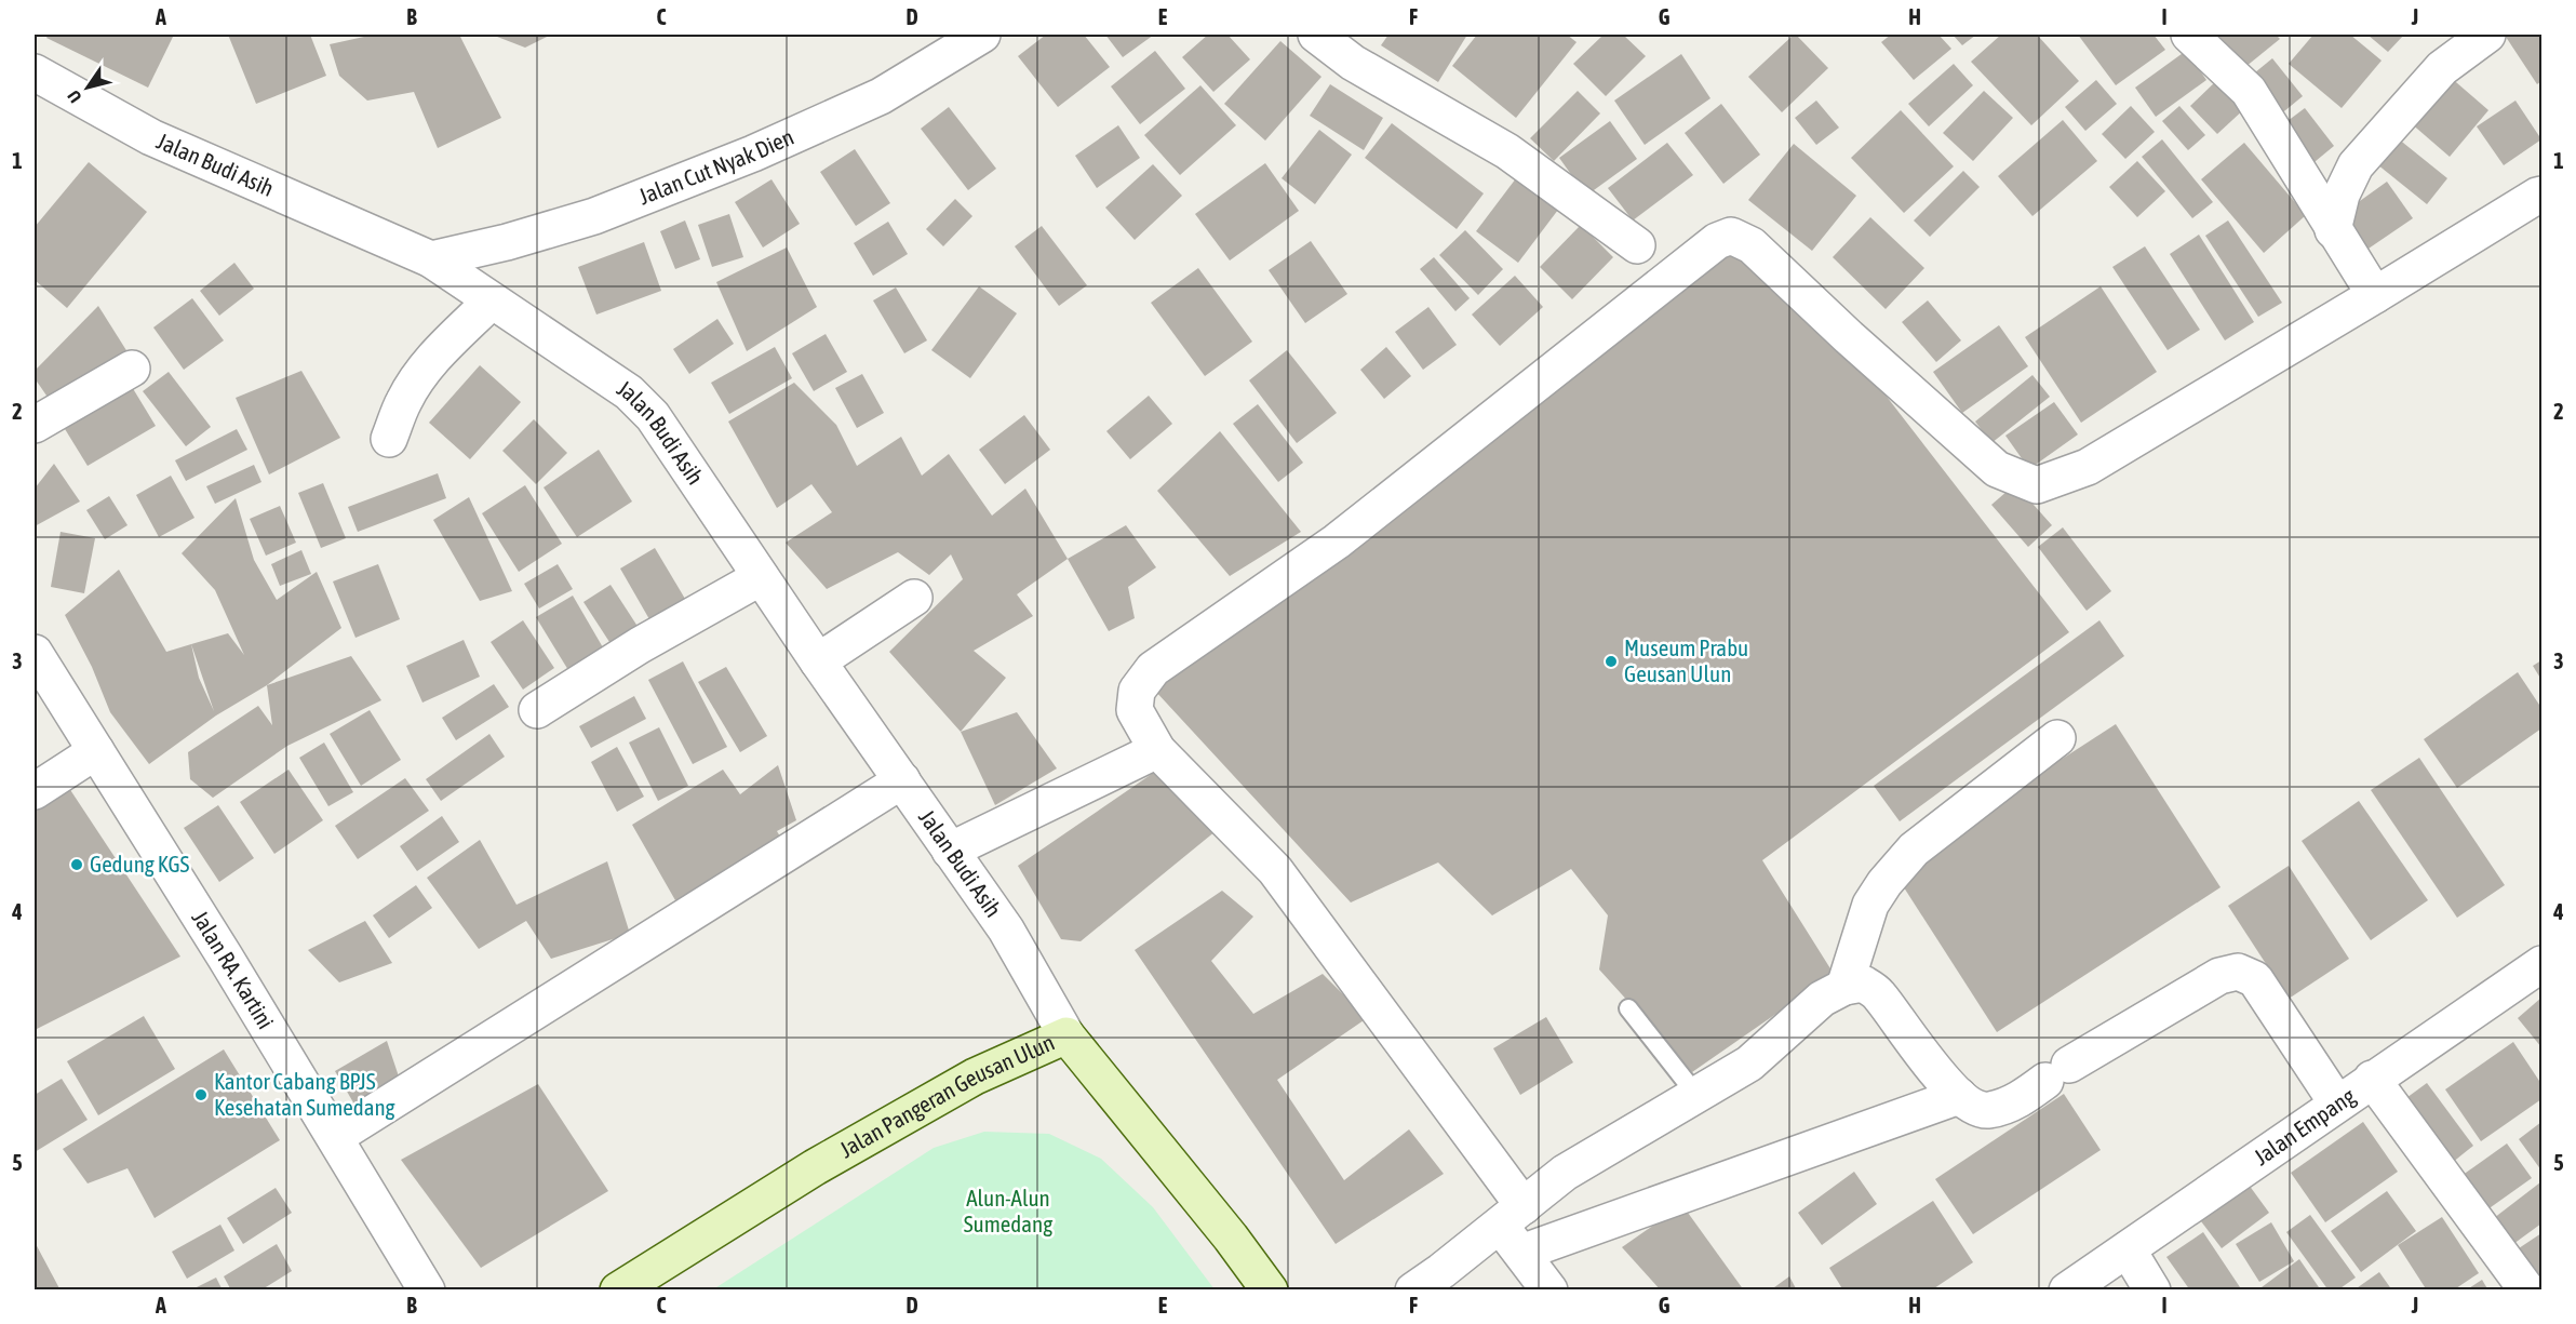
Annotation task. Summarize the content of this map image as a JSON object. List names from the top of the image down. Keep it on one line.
{"streets":{"main road":["Jalan Pangeran Geusan Ulun"],"street":["Jalan Budi Asih","Jalan Cut Nyak Dien","Jalan RA. Kartini","Jalan Empang"]},"crossings":[["Jalan Budi Asih","Jalan Cut Nyak Dien"],["Jalan Budi Asih","Jalan Pangeran Geusan Ulun"]],"parks":["Alun-Alun Sumedang"],"places":["Museum Prabu Geusan Ulun","Gedung KGS","Kantor Cabang BPJS Kesehatan Sumedang"],"north":"bottom left","grid":{"columns":["A","B","C","D","E","F","G","H","I","J"],"rows":["1","2","3","4","5"]}}
